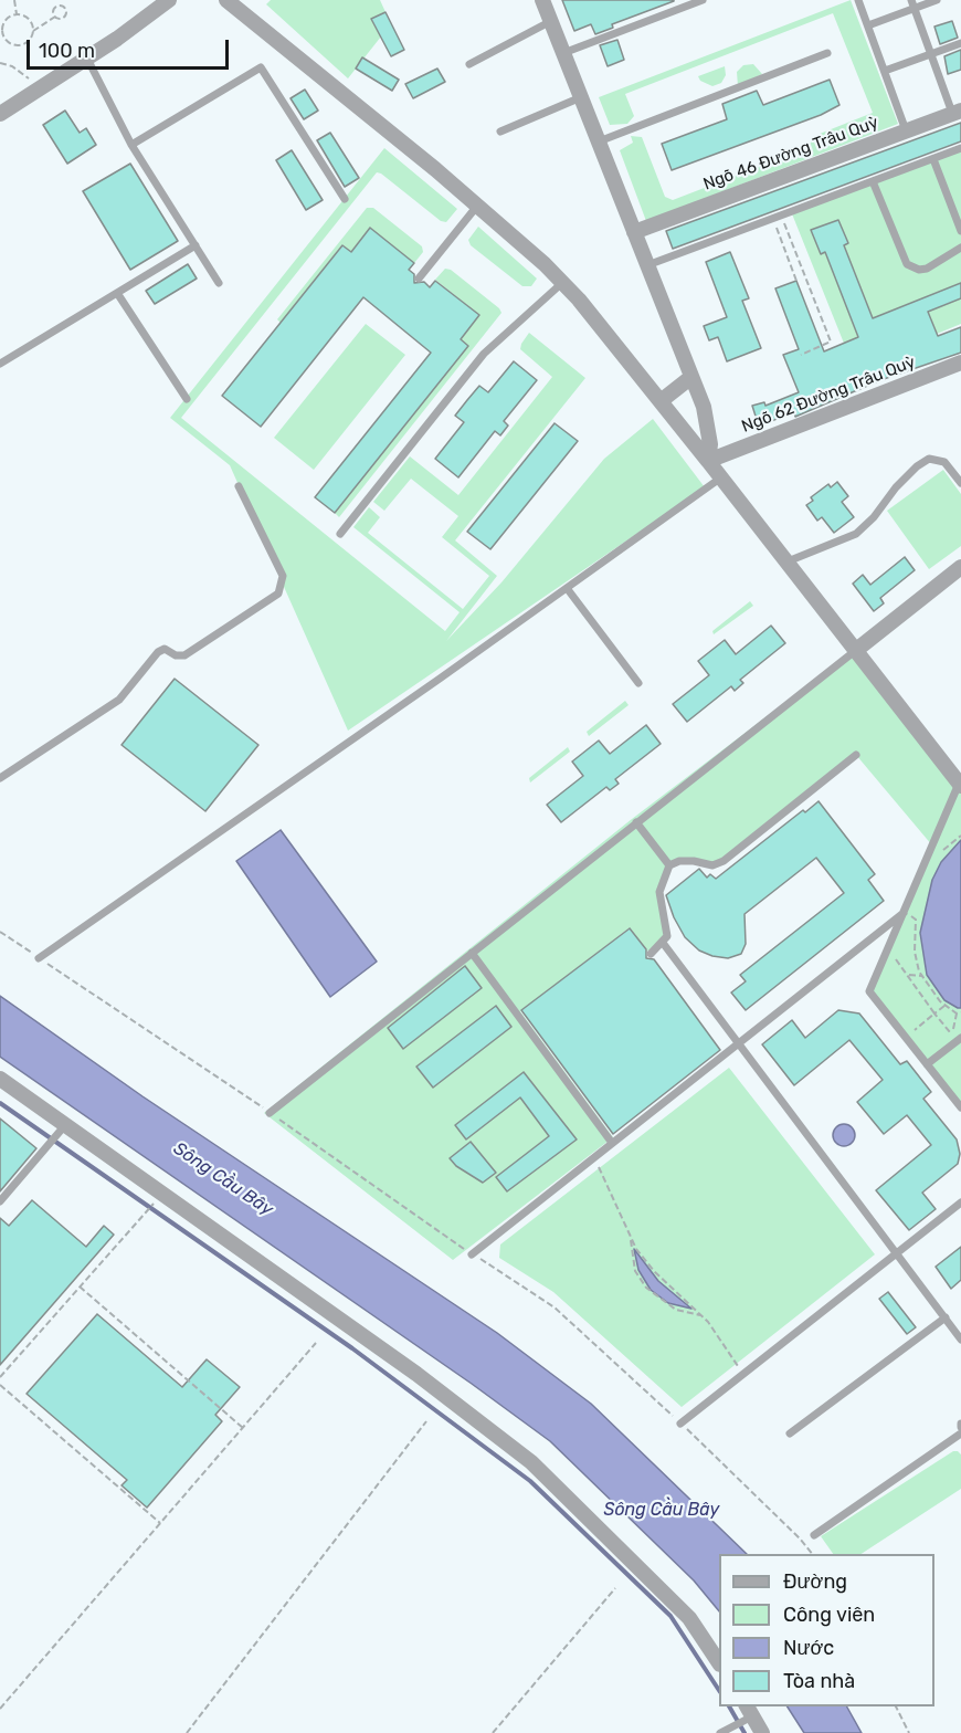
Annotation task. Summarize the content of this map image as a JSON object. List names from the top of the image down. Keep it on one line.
{"streets":{"street":["Ngõ 46 Đường Trâu Quỳ","Ngõ 62 Đường Trâu Quỳ"]},"water":["Sông Cầu Bây"],"legend":["Đường","Công viên","Nước","Tòa nhà"],"scale_bar":"100 m"}
